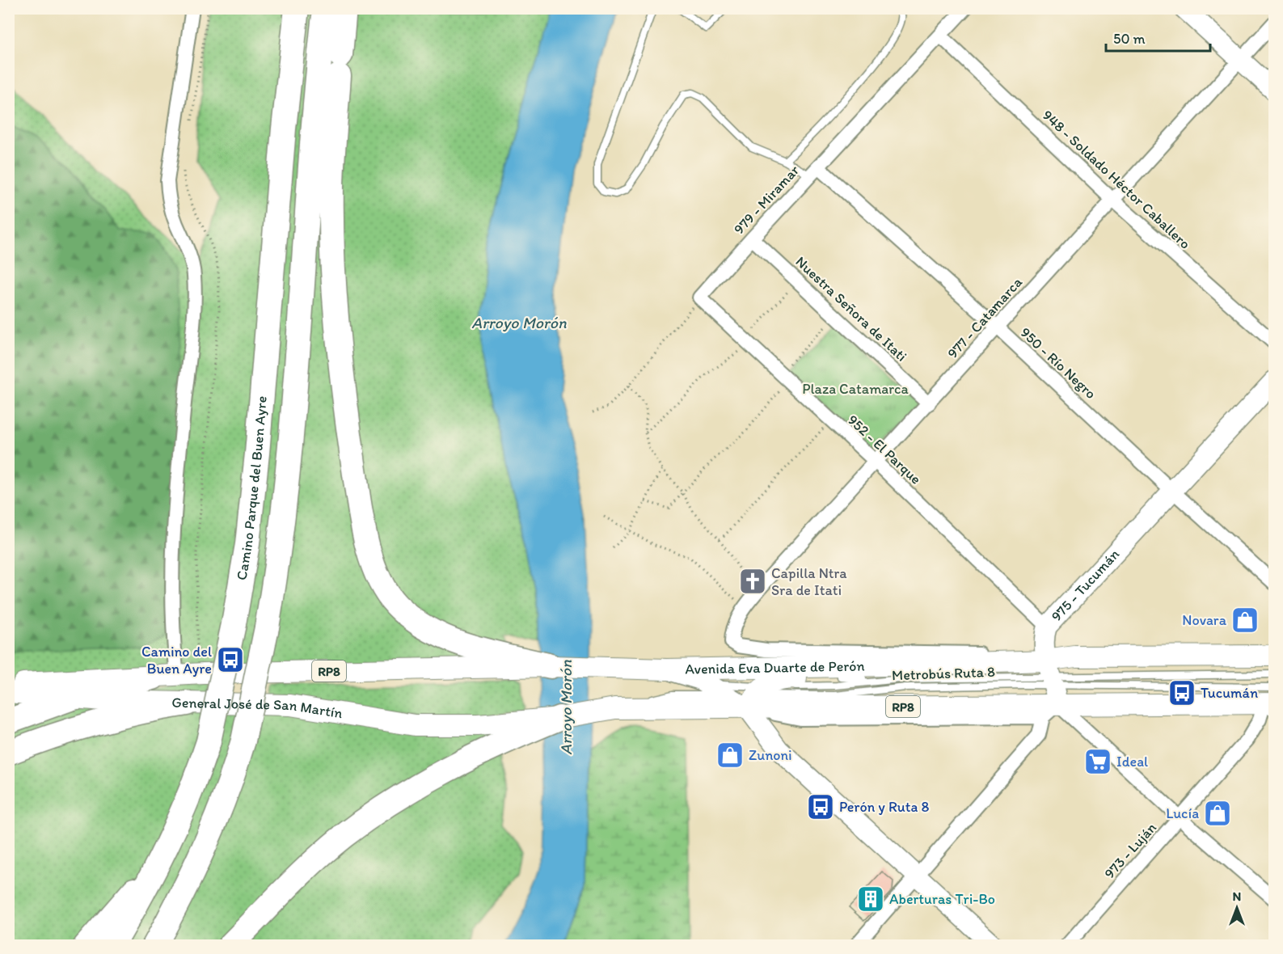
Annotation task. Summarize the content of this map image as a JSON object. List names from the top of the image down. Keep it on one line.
{"streets":{"highway":["Camino Parque del Buen Ayre"],"main road":["Avenida Eva Duarte de Perón","RP8","General José de San Martín"],"street":["948 - Soldado Héctor Caballero","979 - Miramar","Nuestra Señora de Itati","977 - Catamarca","950 - Río Negro","952 - El Parque","975 - Tucumán","973 - Luján"],"lane":["Metrobús Ruta 8"]},"crossings":[["948 - Soldado Héctor Caballero","979 - Miramar"],["948 - Soldado Héctor Caballero","977 - Catamarca"],["979 - Miramar","Nuestra Señora de Itati"],["979 - Miramar","950 - Río Negro"],["979 - Miramar","952 - El Parque"],["Nuestra Señora de Itati","977 - Catamarca"],["977 - Catamarca","950 - Río Negro"],["977 - Catamarca","952 - El Parque"],["977 - Catamarca","Avenida Eva Duarte de Perón"],["950 - Río Negro","975 - Tucumán"],["952 - El Parque","975 - Tucumán"],["975 - Tucumán","Avenida Eva Duarte de Perón"],["Avenida Eva Duarte de Perón","Metrobús Ruta 8"],["Avenida Eva Duarte de Perón","973 - Luján"]],"water":["Arroyo Morón"],"parks":["Plaza Catamarca"],"places":{"church":["Capilla Ntra Sra de Itati"],"shop":["Novara","Zunoni","Lucía"],"bus stop":["Camino del Buen Ayre","Tucumán","Perón y Ruta 8"],"supermarket":["Ideal"],"building":["Aberturas Tri-Bo"]},"scale_bar":"50 m","north":"top"}
